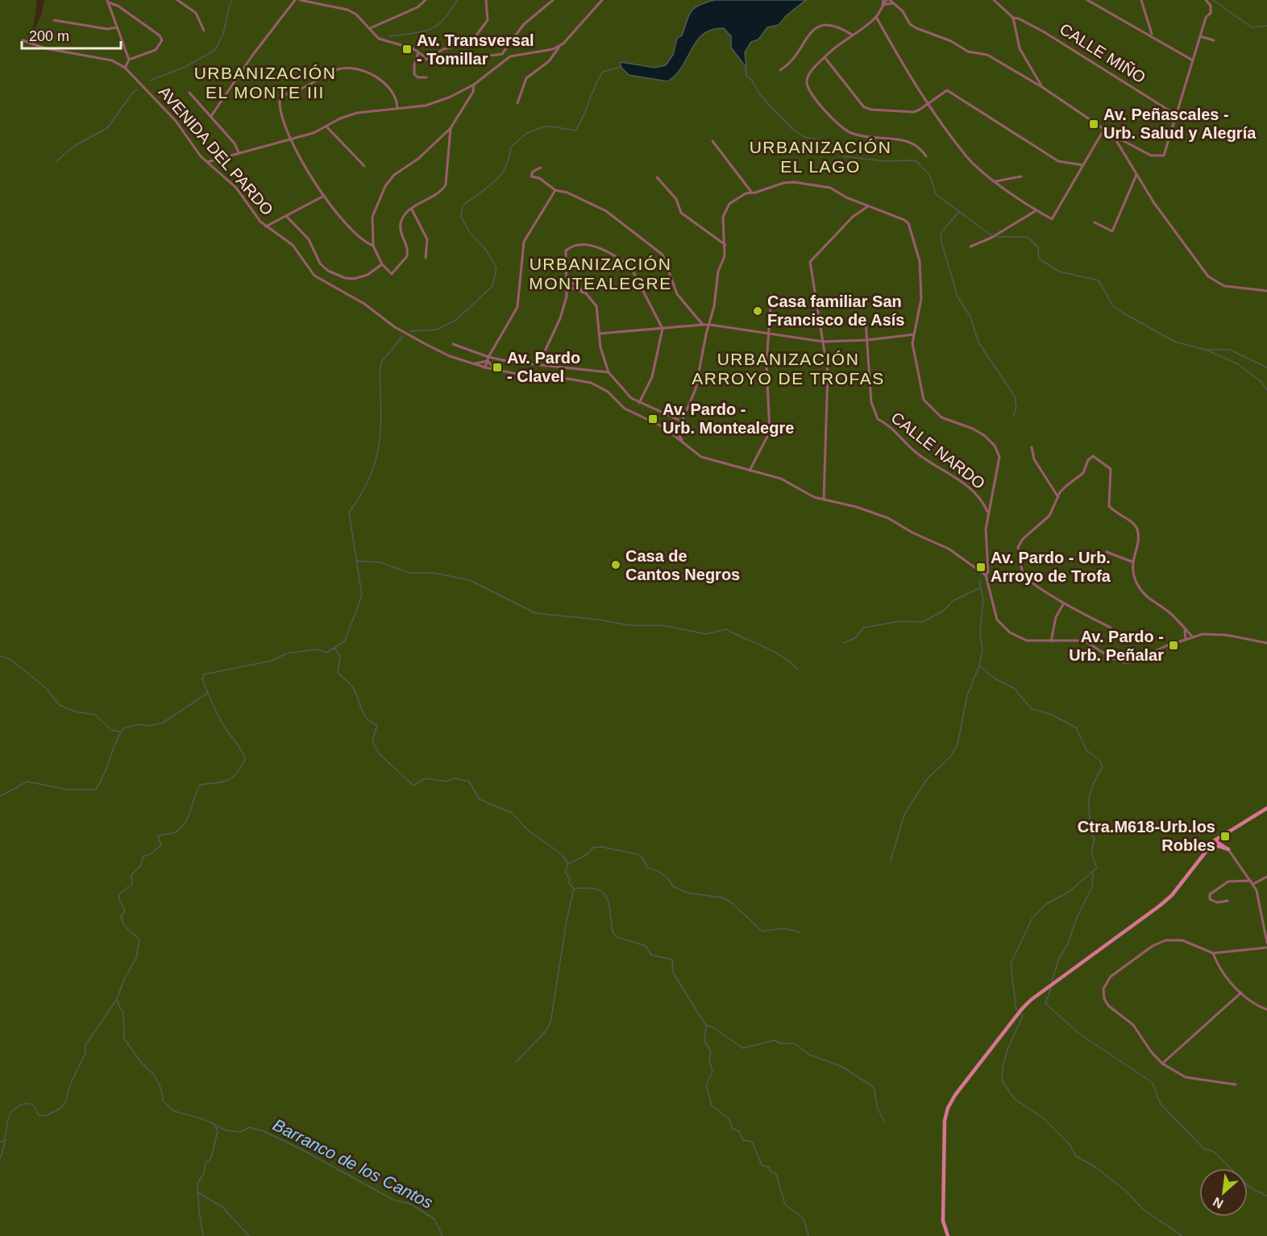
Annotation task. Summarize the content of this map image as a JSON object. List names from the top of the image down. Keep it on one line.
{"streets":{"street":["CALLE MIÑO","AVENIDA DEL PARDO","CALLE NARDO"]},"districts":["URBANIZACIÓN EL MONTE III","URBANIZACIÓN EL LAGO","URBANIZACIÓN MONTEALEGRE","URBANIZACIÓN ARROYO DE TROFAS"],"water":["Barranco de los Cantos"],"places":{"transit":["Av. Transversal - Tomillar","Av. Peñascales - Urb. Salud y Alegría","Av. Pardo - Clavel","Av. Pardo - Urb. Montealegre","Av. Pardo - Urb. Arroyo de Trofa","Av. Pardo - Urb. Peñalar","Ctra.M618-Urb.los Robles"],"other":["Casa familiar San Francisco de Asís","Casa de Cantos Negros"]},"scale_bar":"200 m","north":"bottom left"}
